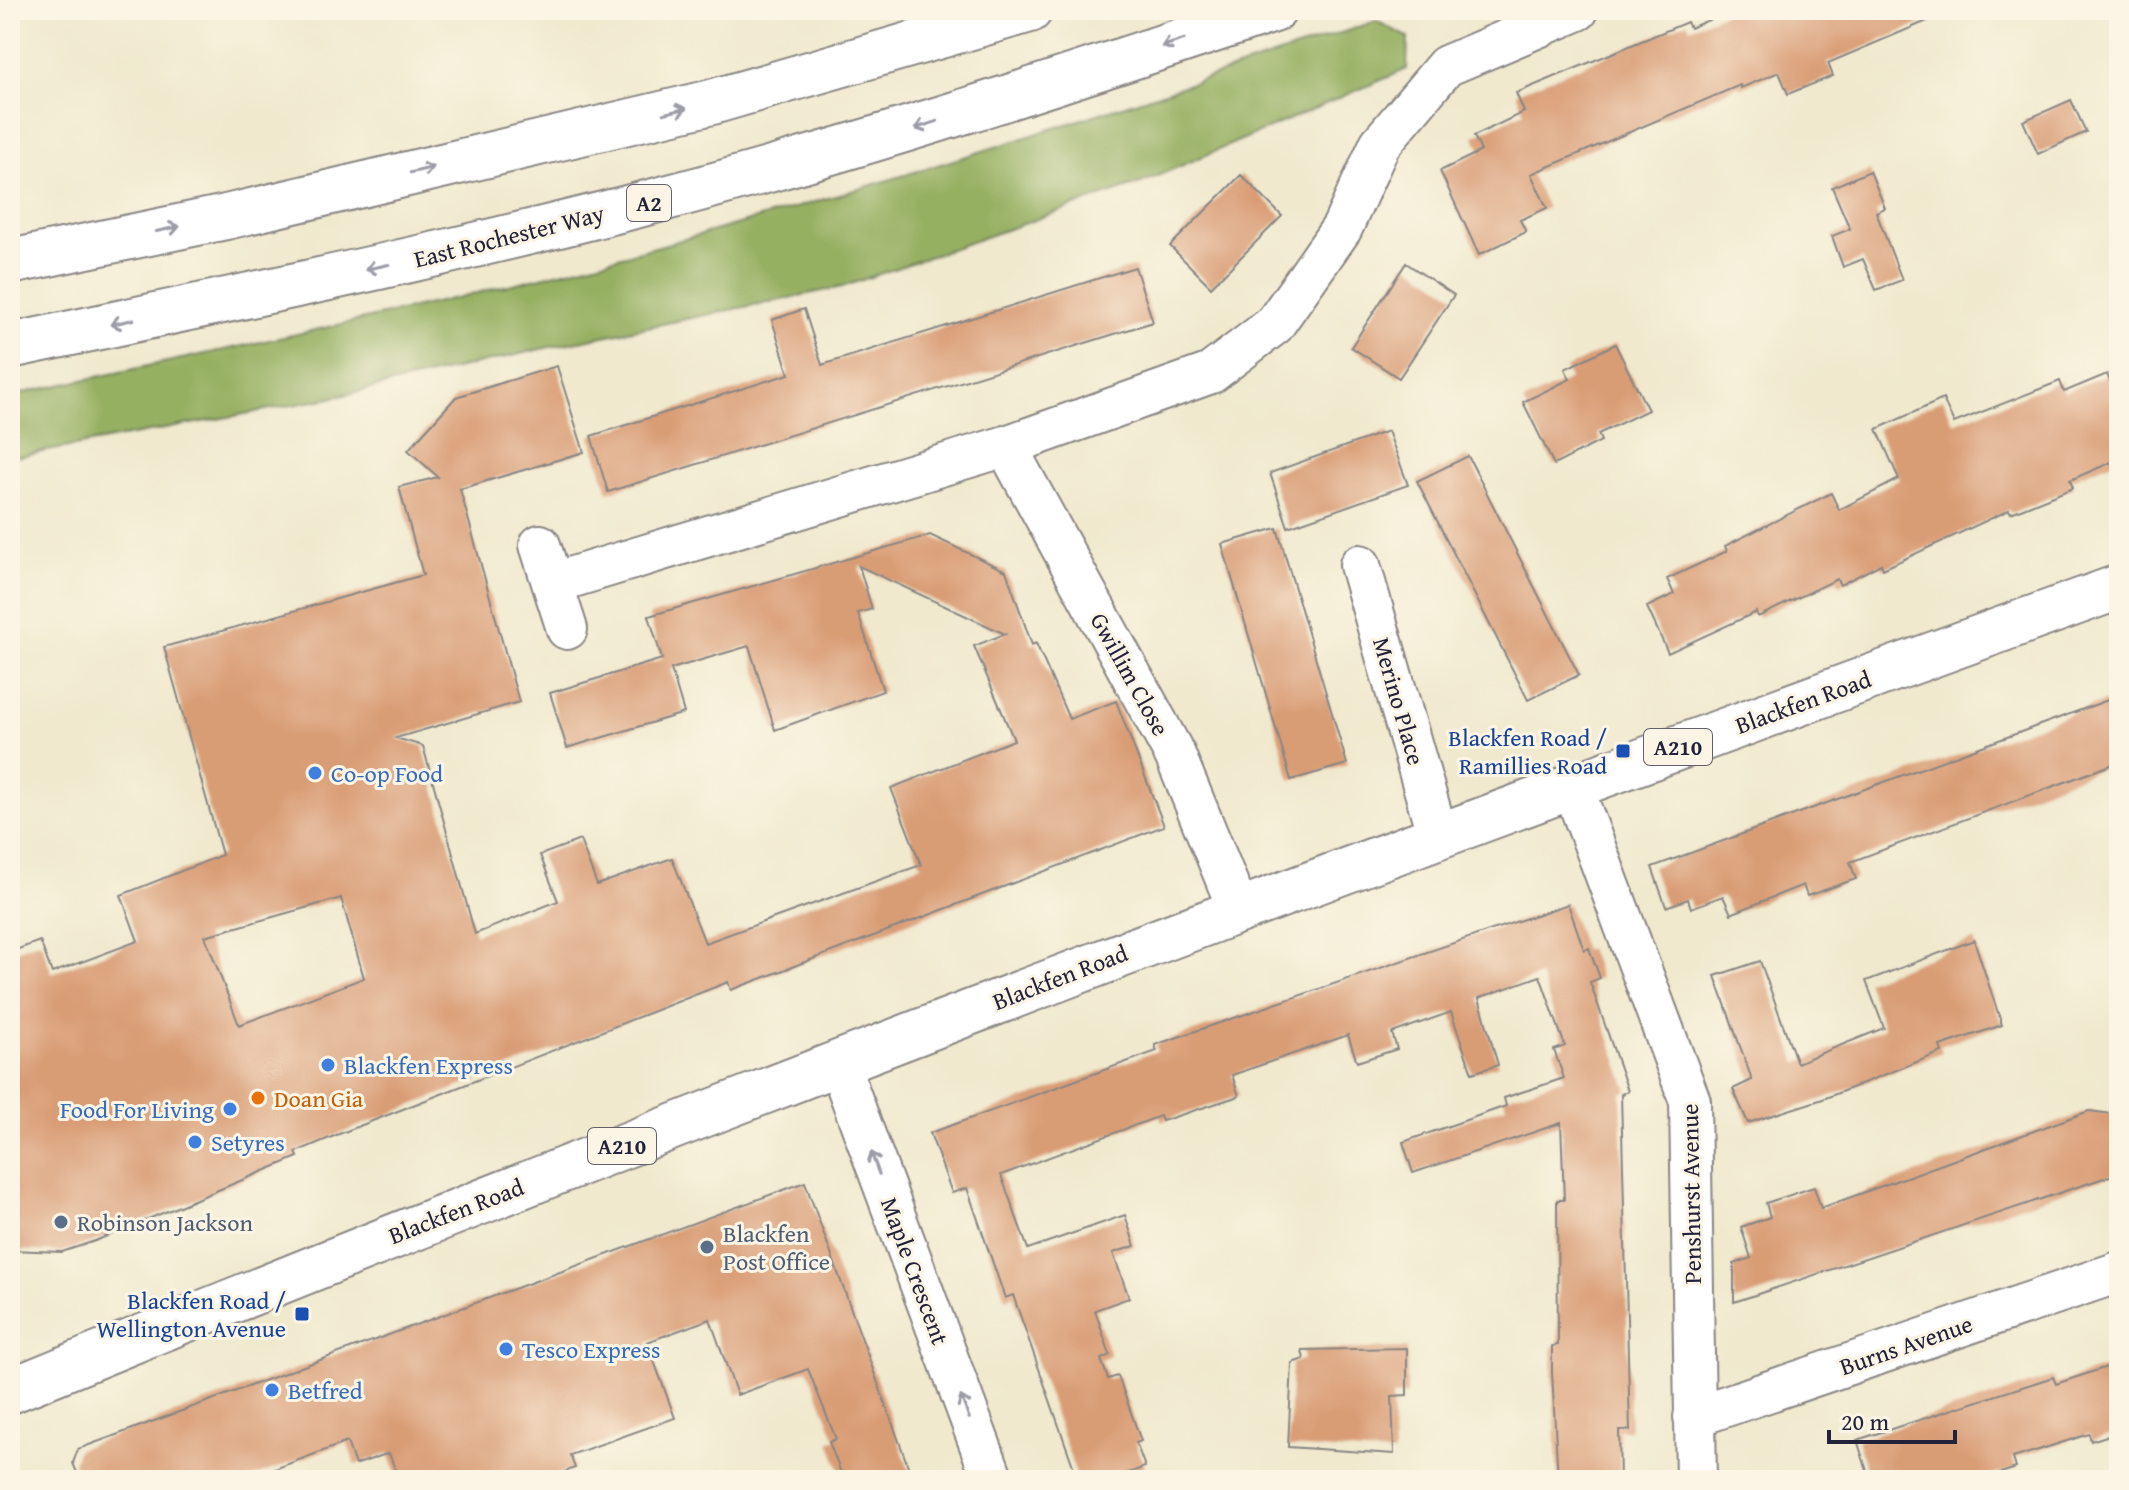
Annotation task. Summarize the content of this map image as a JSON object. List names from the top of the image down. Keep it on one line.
{"streets":{"main road":["A2","East Rochester Way","Blackfen Road","A210"],"street":["Gwillim Close","Merino Place","Penshurst Avenue","Maple Crescent","Burns Avenue"]},"crossings":[["Gwillim Close","Blackfen Road"],["Merino Place","Blackfen Road"],["Blackfen Road","Penshurst Avenue"],["Blackfen Road","Maple Crescent"],["Penshurst Avenue","Burns Avenue"]],"one_way":["Maple Crescent"],"places":{"transit":["Blackfen Road / Ramillies Road","Blackfen Road / Wellington Avenue"],"other":["Co-op Food","Blackfen Express","Doan Gia","Food For Living","Setyres","Robinson Jackson","Blackfen Post Office","Tesco Express","Betfred"]},"scale_bar":"20 m"}
